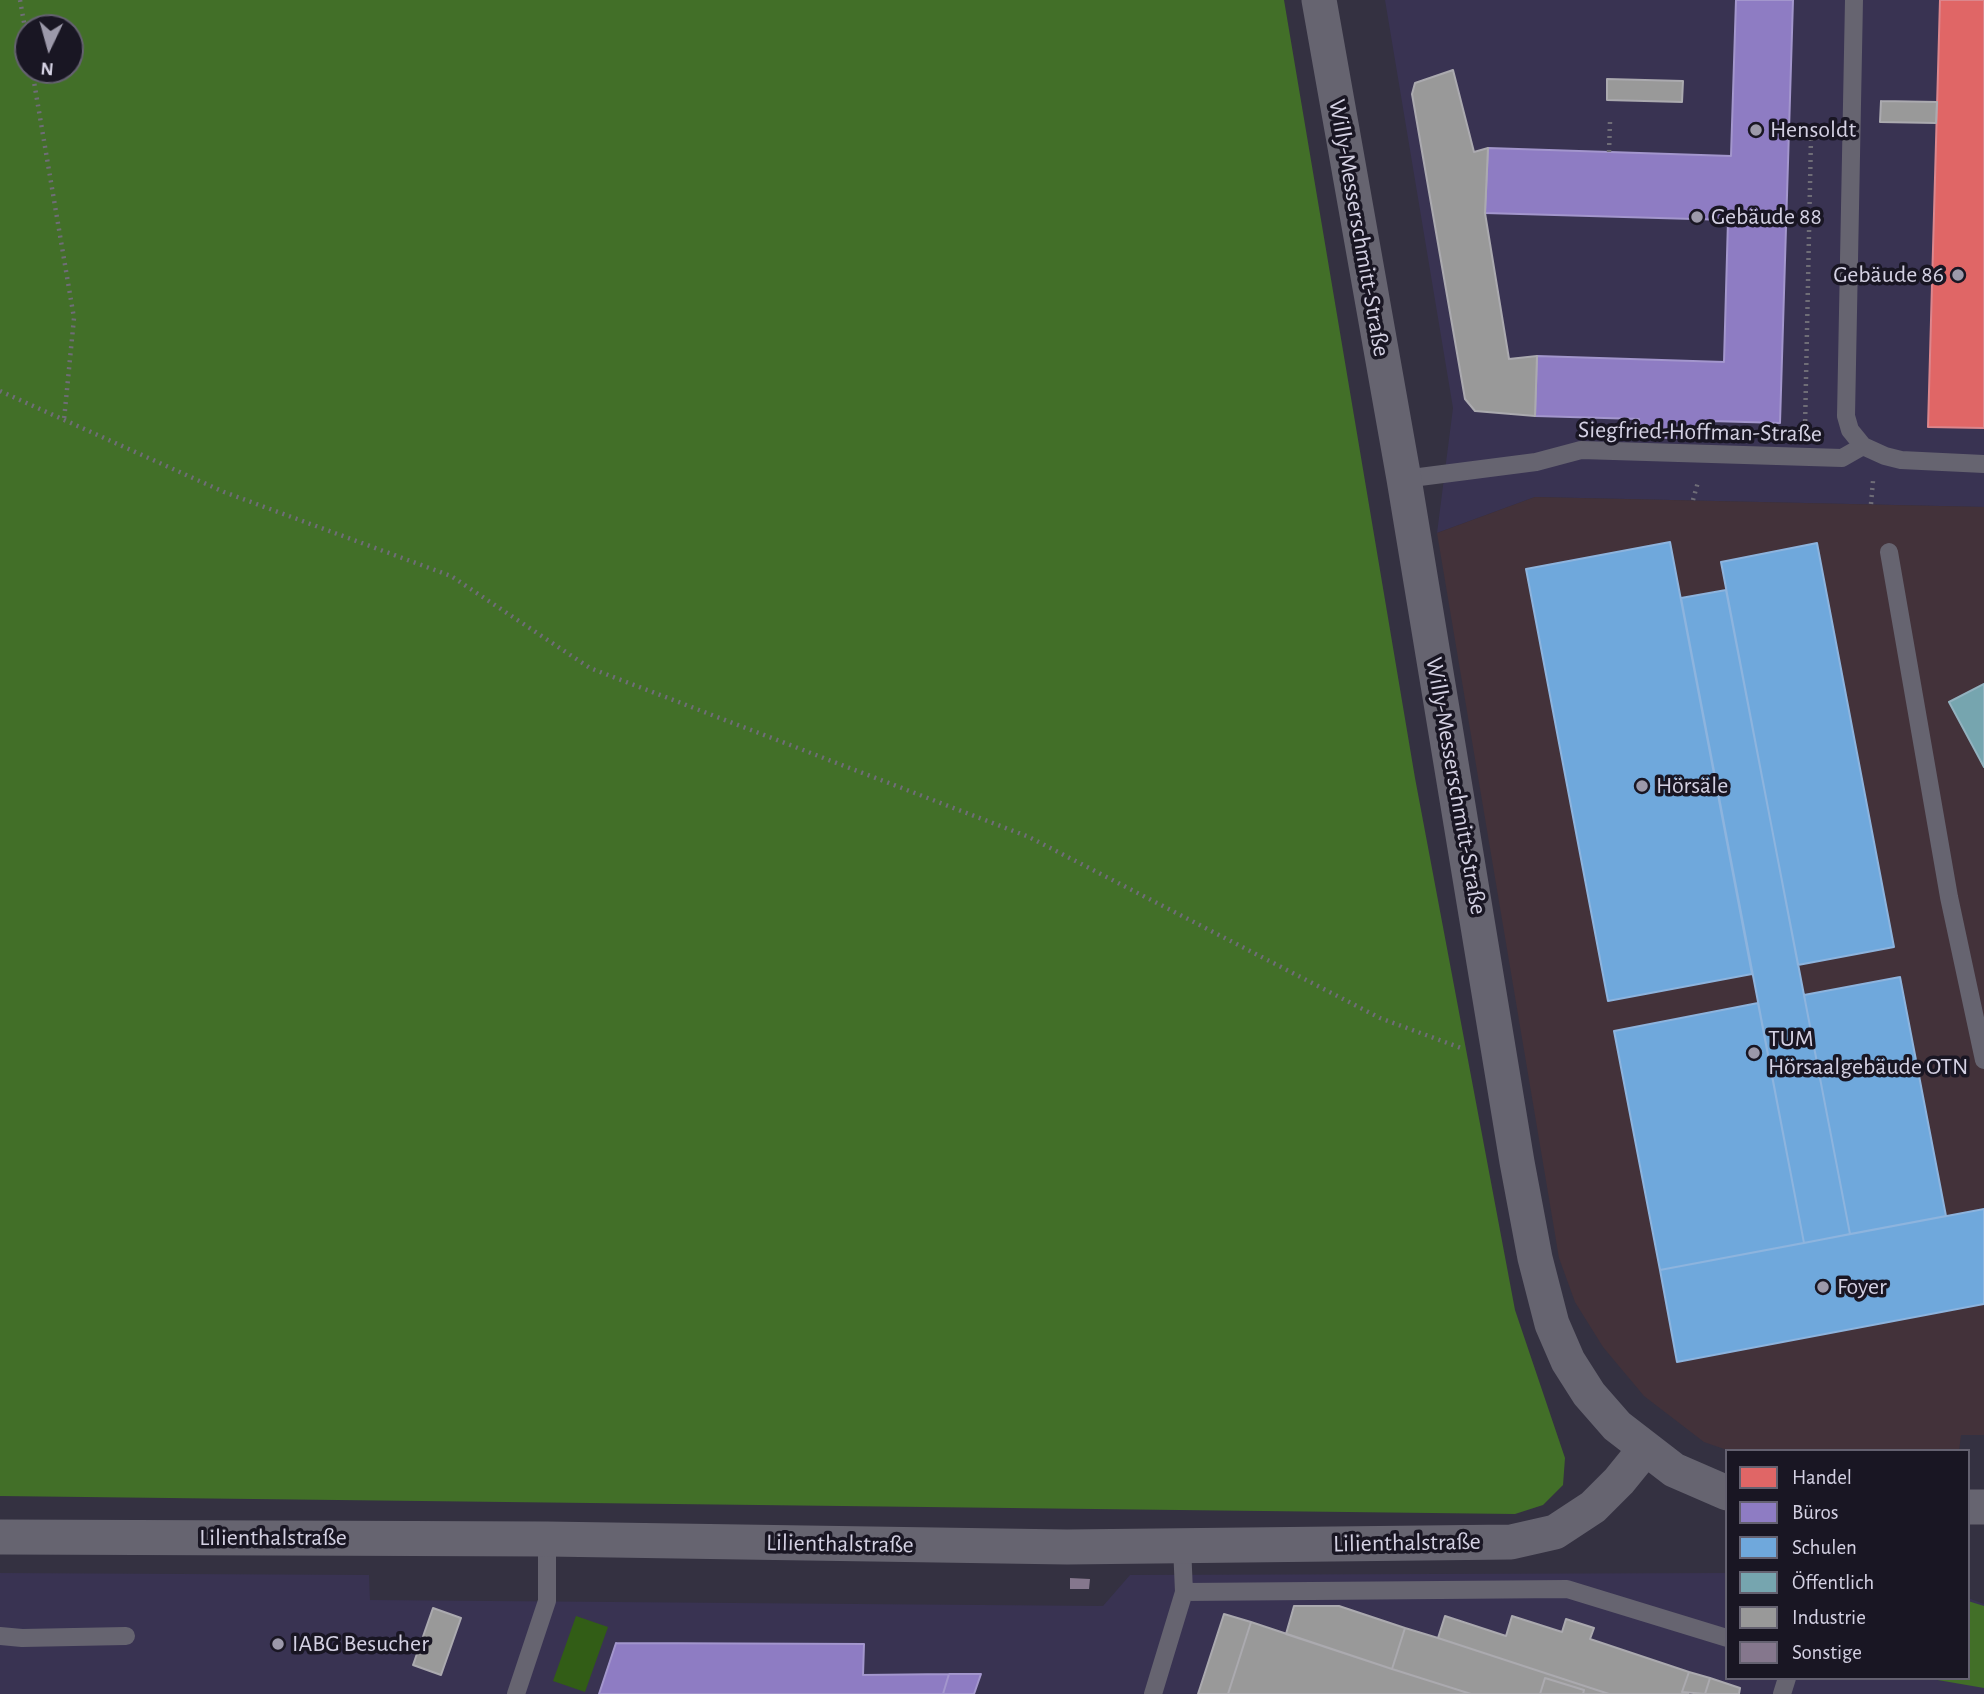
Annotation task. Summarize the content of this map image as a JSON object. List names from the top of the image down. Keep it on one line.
{"streets":{"street":["Willy-Messerschmitt-Straße","Lilienthalstraße"],"lane":["Siegfried-Hoffman-Straße"]},"crossings":[["Willy-Messerschmitt-Straße","Siegfried-Hoffman-Straße"],["Willy-Messerschmitt-Straße","Lilienthalstraße"]],"places":["Hensoldt","Gebäude 88","Gebäude 86","Hörsäle","TUM Hörsaalgebäude OTN","Foyer","IABG Besucher"],"legend":["Handel","Büros","Schulen","Öffentlich","Industrie","Sonstige"],"north":"bottom"}
